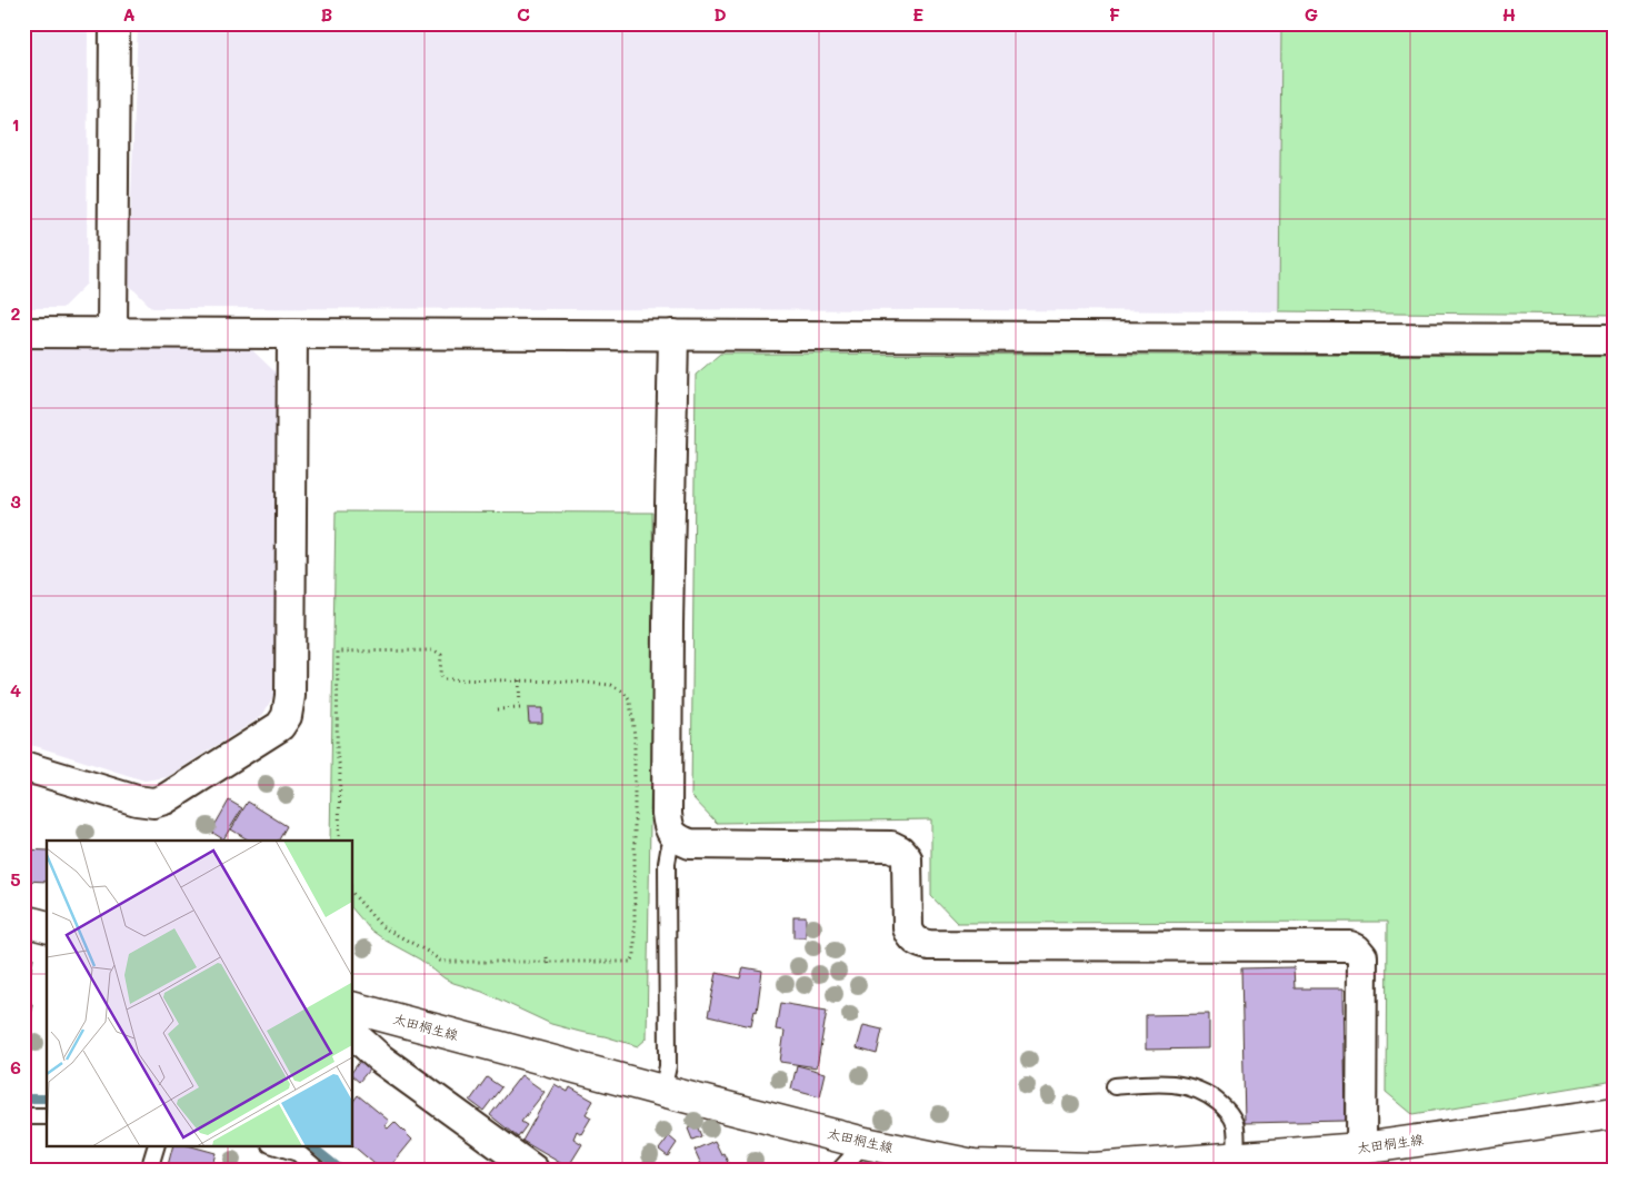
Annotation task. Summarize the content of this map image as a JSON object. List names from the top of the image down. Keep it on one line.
{"streets":{"main road":["太田桐生線"]},"grid":{"columns":["A","B","C","D","E","F","G","H"],"rows":["1","2","3","4","5","6"]}}
